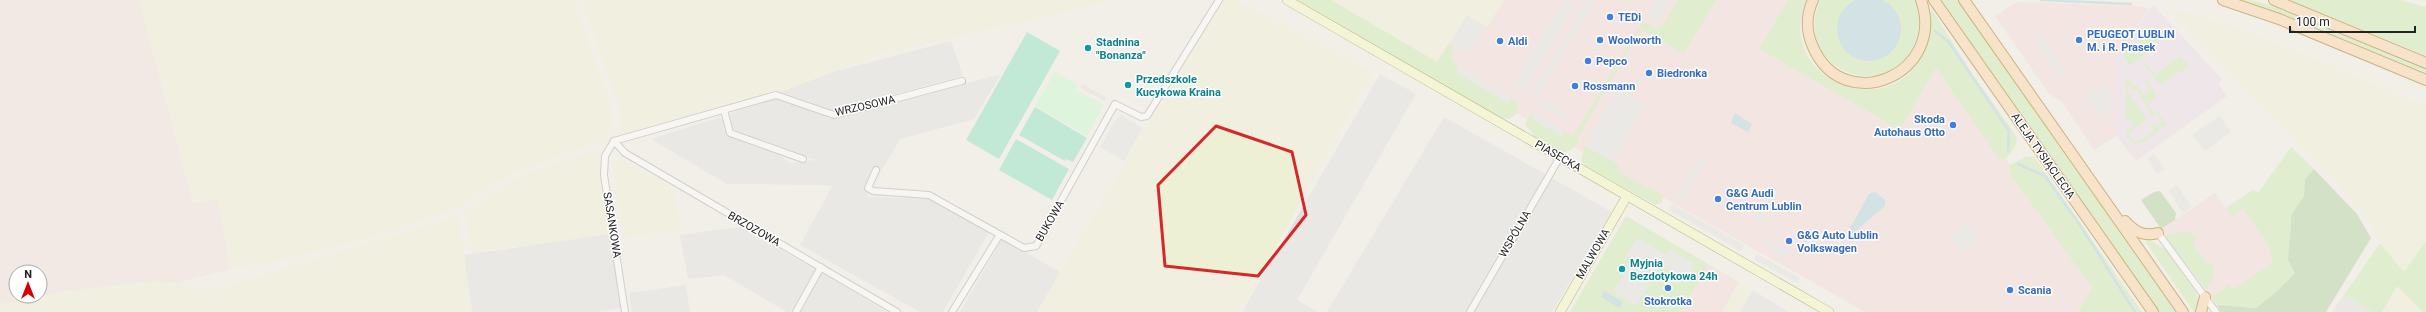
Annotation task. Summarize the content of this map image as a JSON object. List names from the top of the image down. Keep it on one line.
{"streets":{"main road":["ALEJA TYSIĄCLECIA"],"street":["WRZOSOWA","PIASECKA","BUKOWA","SASANKOWA","BRZOZOWA","WSPÓLNA","MALWOWA"]},"crossings":[["WRZOSOWA","SASANKOWA"],["WRZOSOWA","BRZOZOWA"],["PIASECKA","WSPÓLNA"],["PIASECKA","MALWOWA"],["SASANKOWA","BRZOZOWA"]],"places":["TEDi","Woolworth","PEUGEOT LUBLIN M. i R. Prasek","Aldi","Stadnina \"Bonanza\"","Pepco","Biedronka","Przedszkole Kucykowa Kraina","Rossmann","Skoda Autohaus Otto","G&G Audi Centrum Lublin","G&G Auto Lublin Volkswagen","Myjnia Bezdotykowa 24h","Stokrotka","Scania"],"scale_bar":"100 m","north":"top"}
